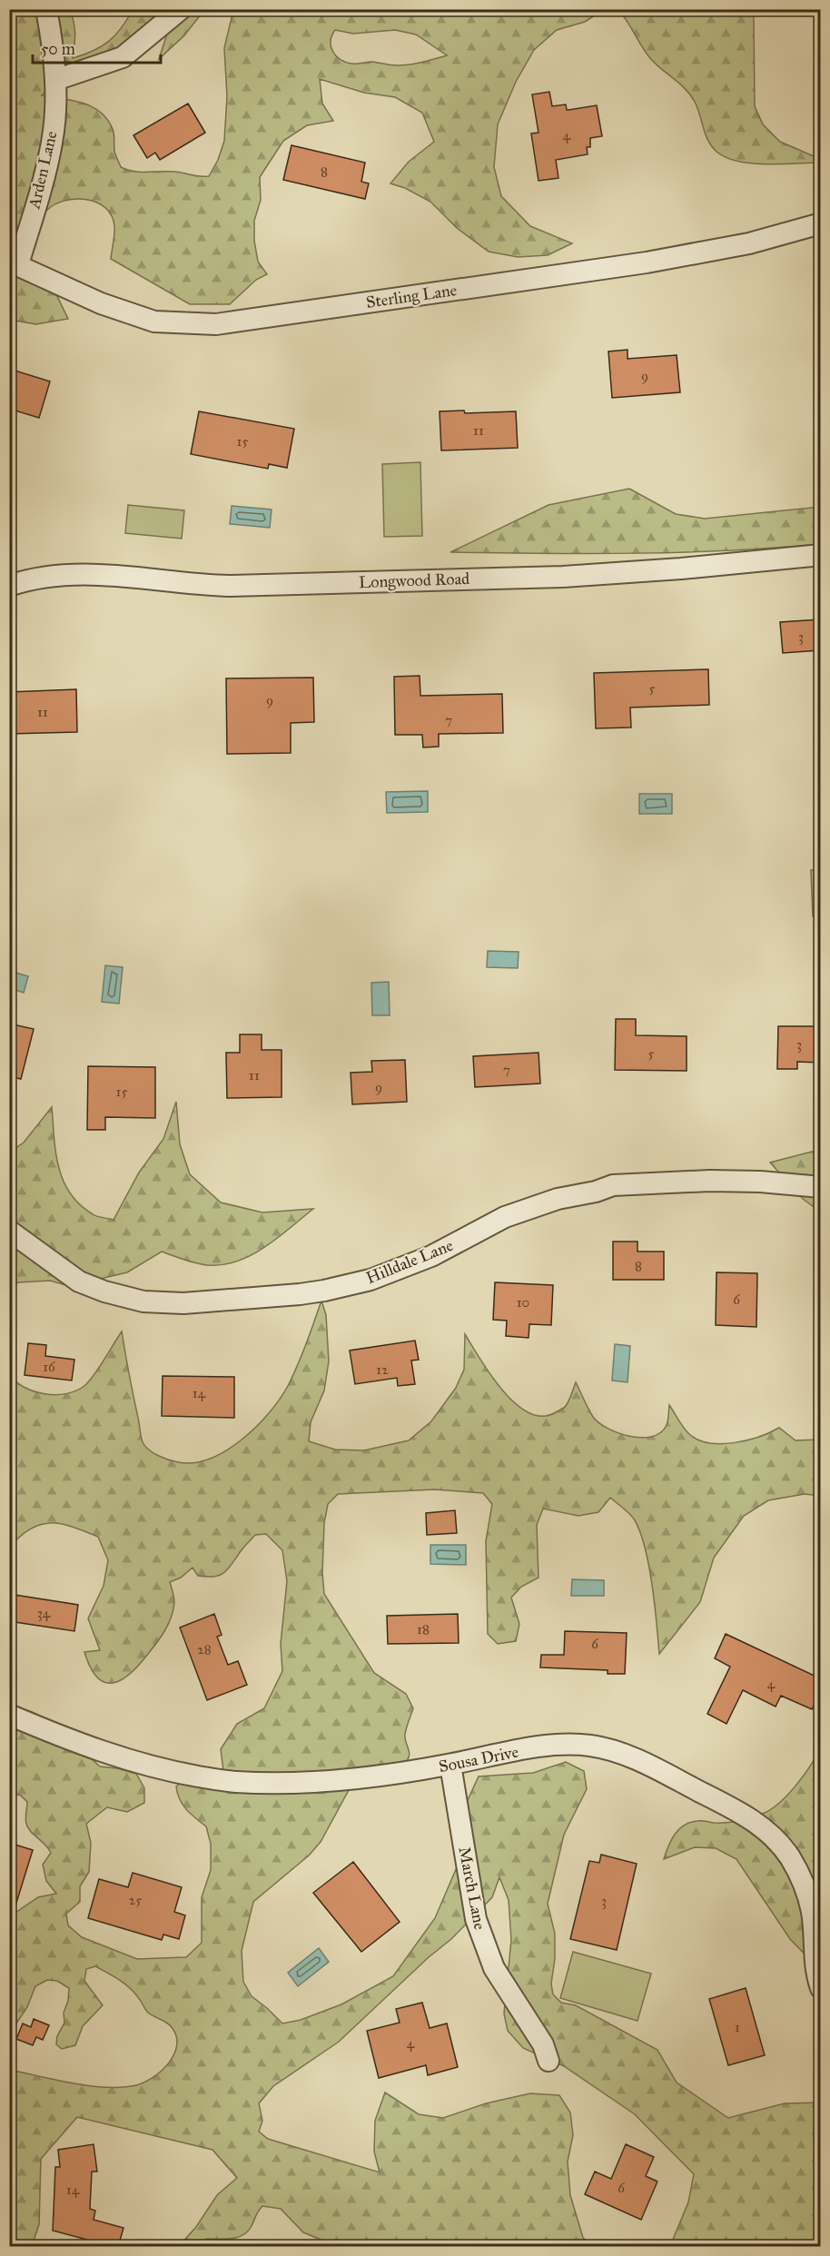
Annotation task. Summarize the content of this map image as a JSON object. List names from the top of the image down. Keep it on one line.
{"streets":{"street":["Arden Lane","Sterling Lane","Longwood Road","Hilldale Lane","Sousa Drive","March Lane"]},"crossings":[["Arden Lane","Sterling Lane"],["Sousa Drive","March Lane"]],"house_numbers":["4","8","9","11","15","3","5","9","11","7","3","5","7","11","9","15","8","6","10","16","12","14","34","18","6","28","4","25","3","1","4","6","14"],"scale_bar":"50 m"}
